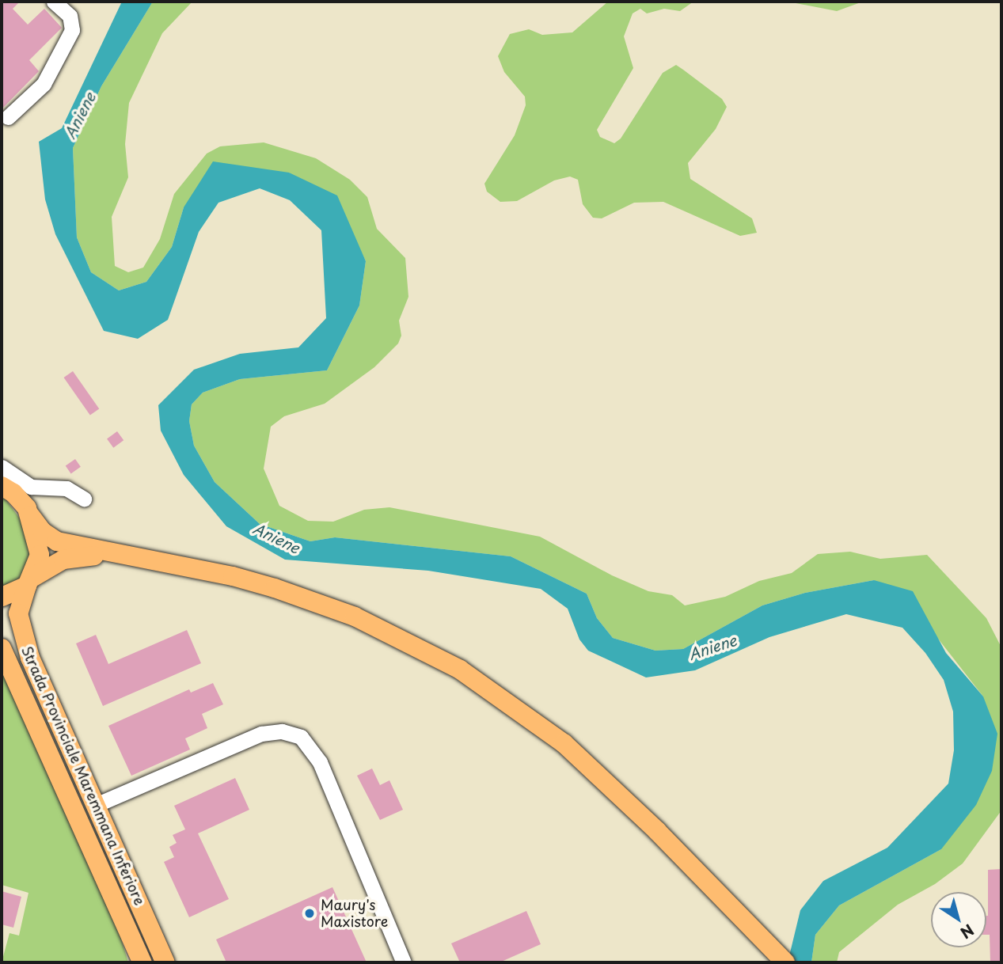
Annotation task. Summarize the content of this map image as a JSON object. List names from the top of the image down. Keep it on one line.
{"streets":{"main road":["Strada Provinciale Maremmana Inferiore"]},"water":["Aniene"],"places":["Maury's Maxistore"],"north":"bottom right"}
